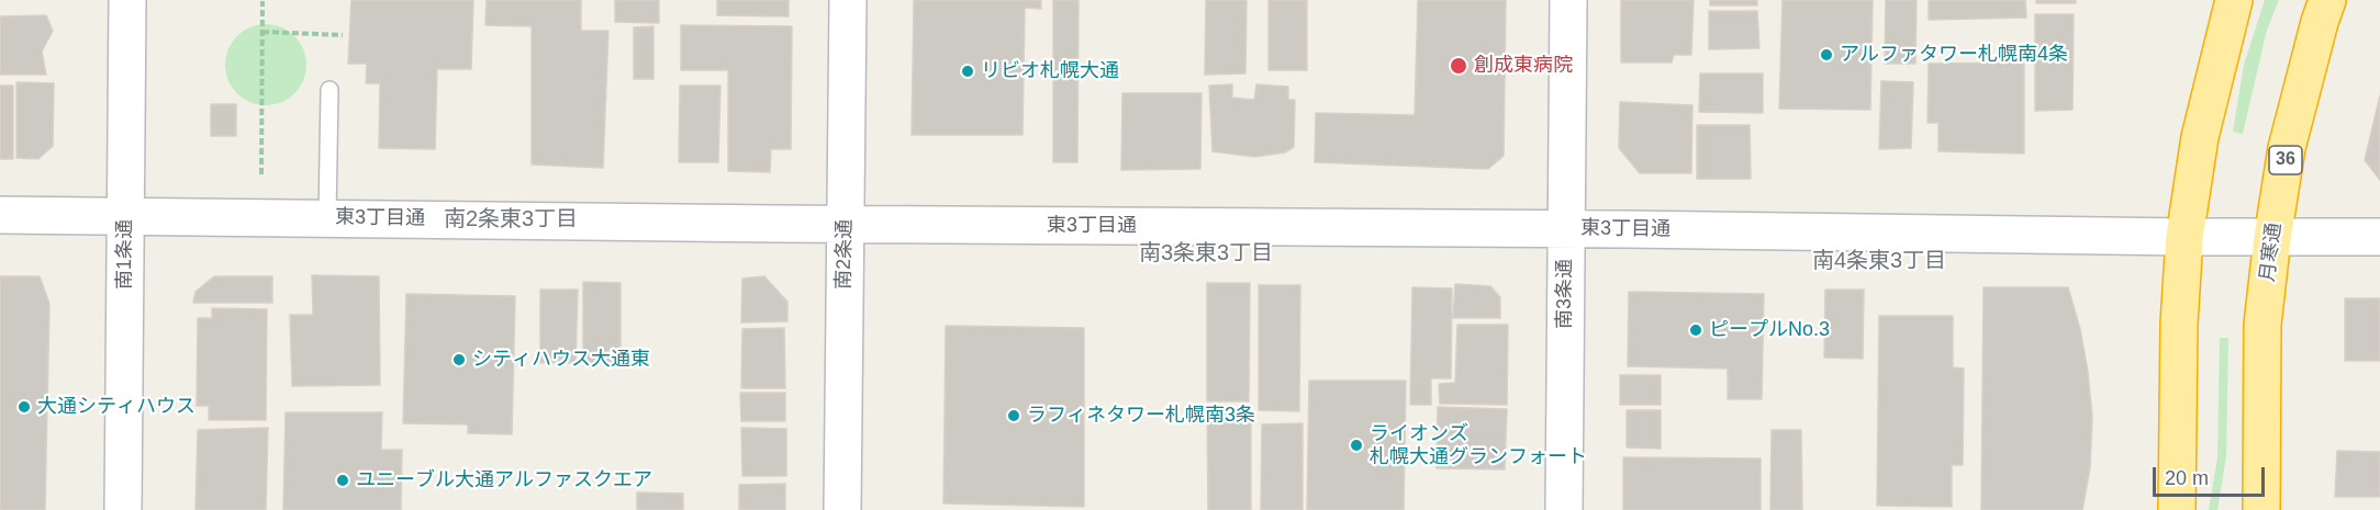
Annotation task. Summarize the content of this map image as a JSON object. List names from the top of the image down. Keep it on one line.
{"streets":{"highway":["36","月寒通"],"street":["東3丁目通","南1条通","南2条通","南3条通"]},"crossings":[["東3丁目通","月寒通"],["東3丁目通","南1条通"],["東3丁目通","南2条通"],["東3丁目通","南3条通"]],"districts":["南2条東3丁目","南3条東3丁目","南4条東3丁目"],"places":["アルファタワー札幌南4条","創成東病院","リビオ札幌大通","ピープルNo.3","シティハウス大通東","大通シティハウス","ラフィネタワー札幌南3条","ライオンズ 札幌大通グランフォート","ユニーブル大通アルファスクエア"],"scale_bar":"20 m"}
